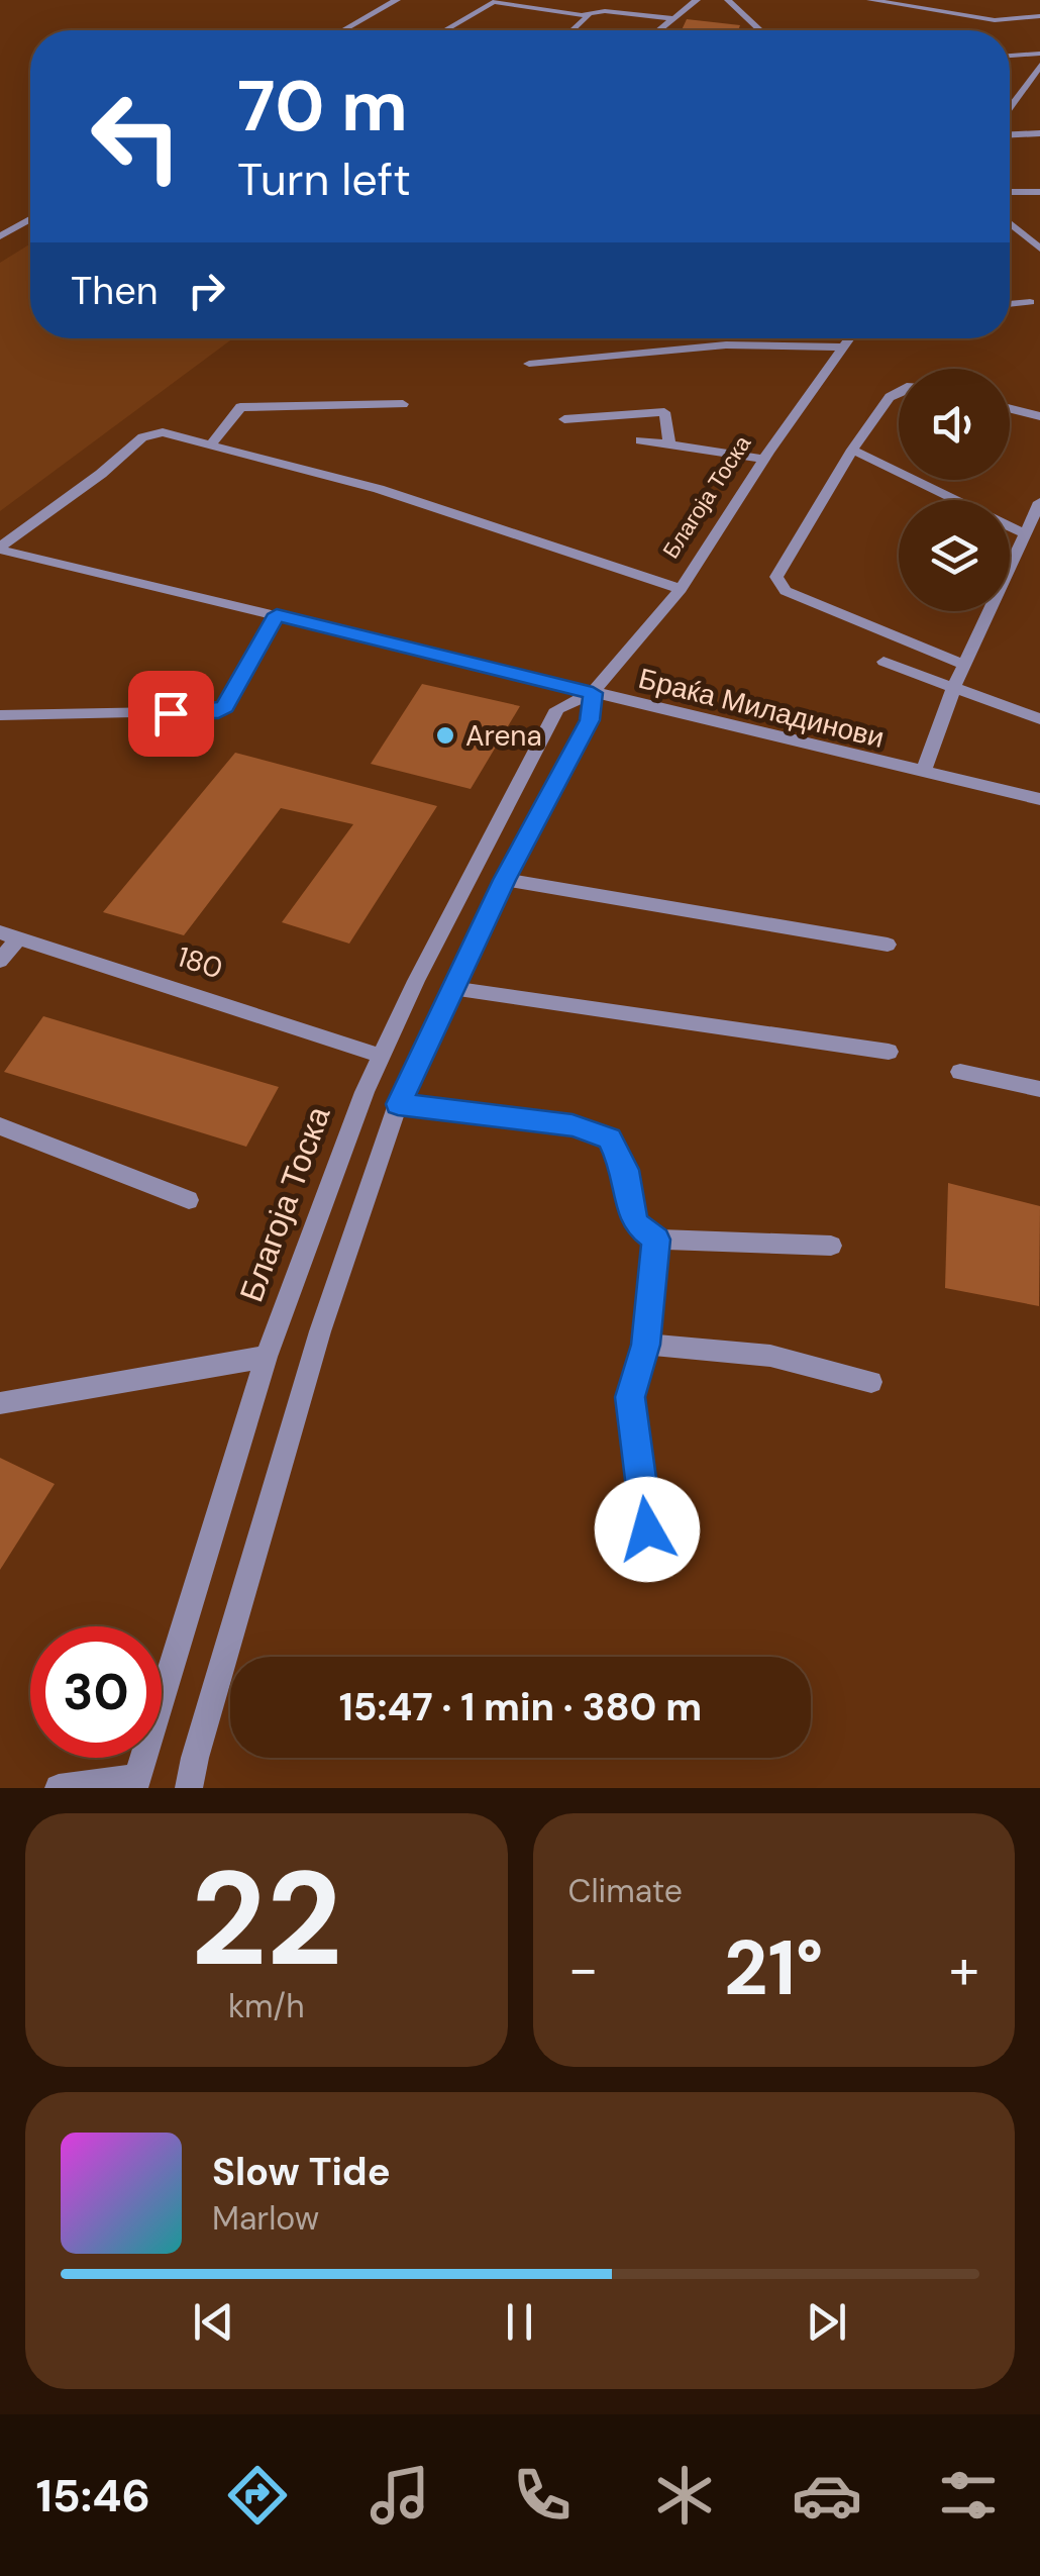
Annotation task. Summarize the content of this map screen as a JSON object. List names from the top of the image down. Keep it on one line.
{"streets":{"street":["Благоја Тоска","Браќа Миладинови","180"]},"crossings":[["Благоја Тоска","Браќа Миладинови"],["Благоја Тоска","180"]],"places":["Arena"],"page":{"turn":["70 m","Turn left"],"then":"Then","limit":"30","trip":"15:47 · 1 min · 380 m","tile":[["22","km/h"],"Climate"],"heat":["−","21°","+"],"song":["Slow Tide","Marlow"],"tabs":"15:46"}}
